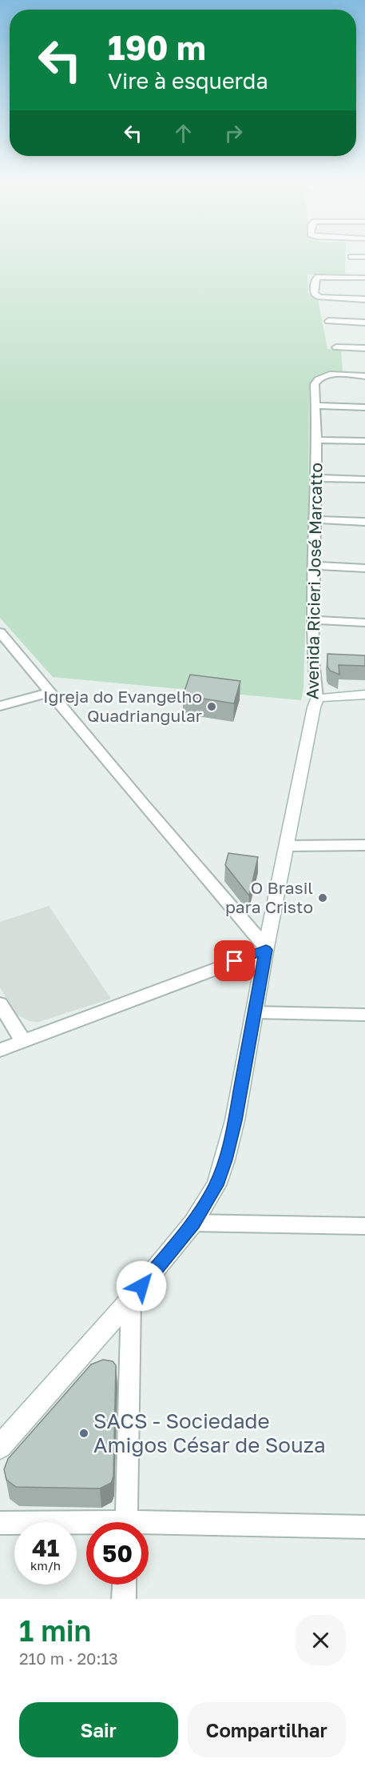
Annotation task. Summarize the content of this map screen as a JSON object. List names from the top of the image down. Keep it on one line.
{"streets":{"main road":["Avenida Ricieri José Marcatto"]},"places":["Igreja do Evangelho Quadriangular","O Brasil para Cristo","SACS - Sociedade Amigos César de Souza"],"page":{"turn":["190 m","Vire à esquerda"],"speed":"41 km/h","limit":"50","heading":["1 min","210 m · 20:13"],"buttons":["Sair","Compartilhar"]}}
